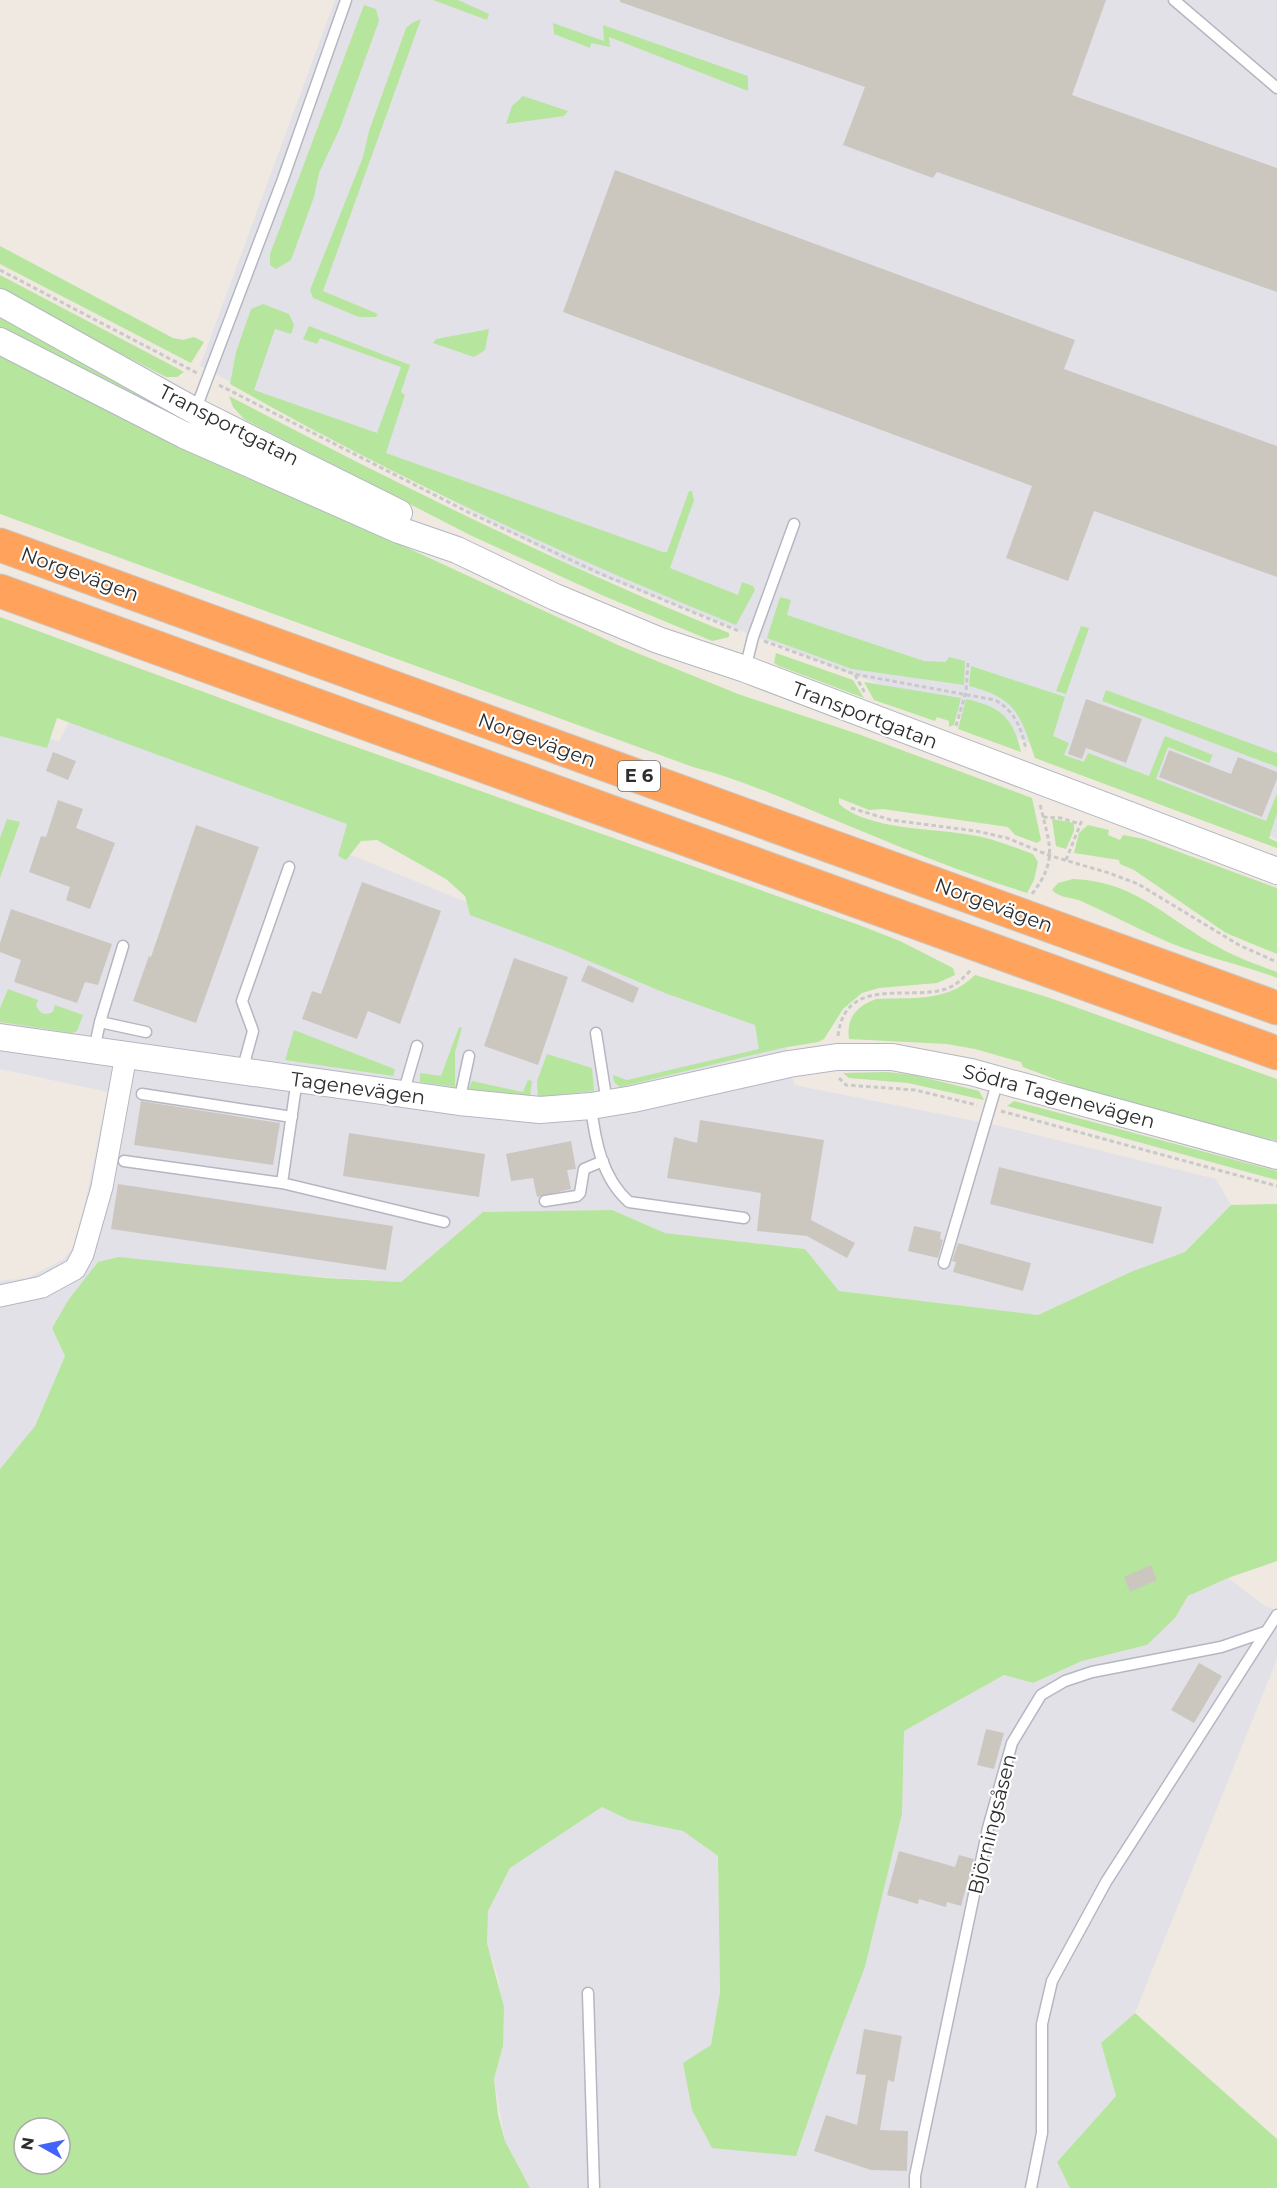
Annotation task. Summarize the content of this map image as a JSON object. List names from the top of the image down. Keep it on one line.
{"streets":{"highway":["Norgevägen","E 6"],"street":["Transportgatan","Tagenevägen","Södra Tagenevägen"],"lane":["Björningsåsen"]},"crossings":[["Tagenevägen","Södra Tagenevägen"]],"north":"left"}
